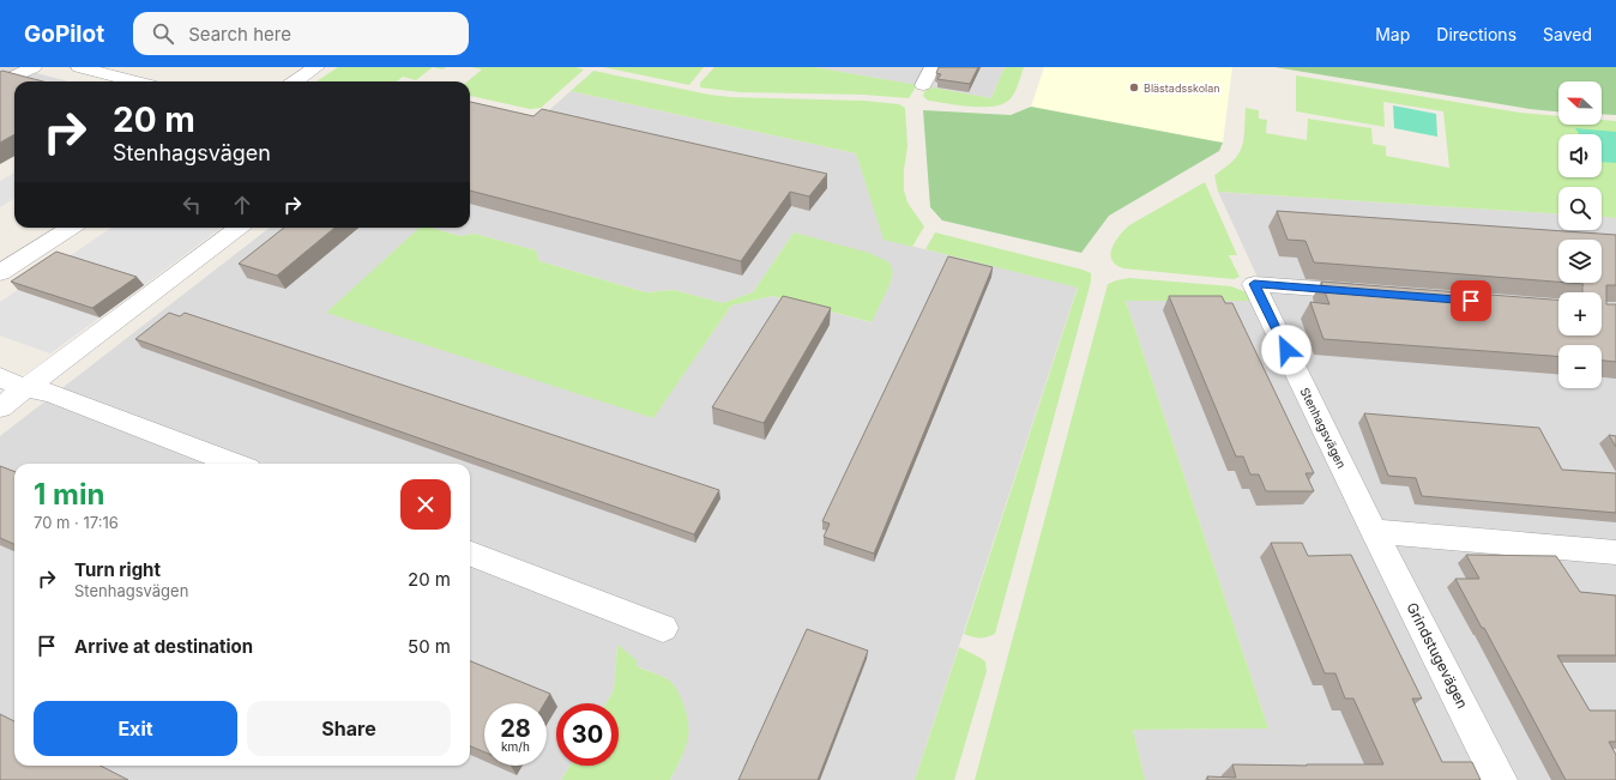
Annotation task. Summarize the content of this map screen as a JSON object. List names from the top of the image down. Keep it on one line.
{"streets":{"street":["Stenhagsvägen","Grindstugevägen"]},"crossings":[["Stenhagsvägen","Grindstugevägen"]],"places":["Blästadsskolan"],"north":"left","page":{"header":"GoPilot","search":"Search here","nav":["Map","Directions","Saved"],"map_buttons":["+","−"],"turn":["20 m","Stenhagsvägen"],"heading":["1 min","70 m · 17:16"],"list":[{"name":"Turn right","note":"Stenhagsvägen","value":"20 m"},{"name":"Arrive at destination","value":"50 m"}],"buttons":["Exit","Share"],"speed":"28 km/h","limit":"30"}}
